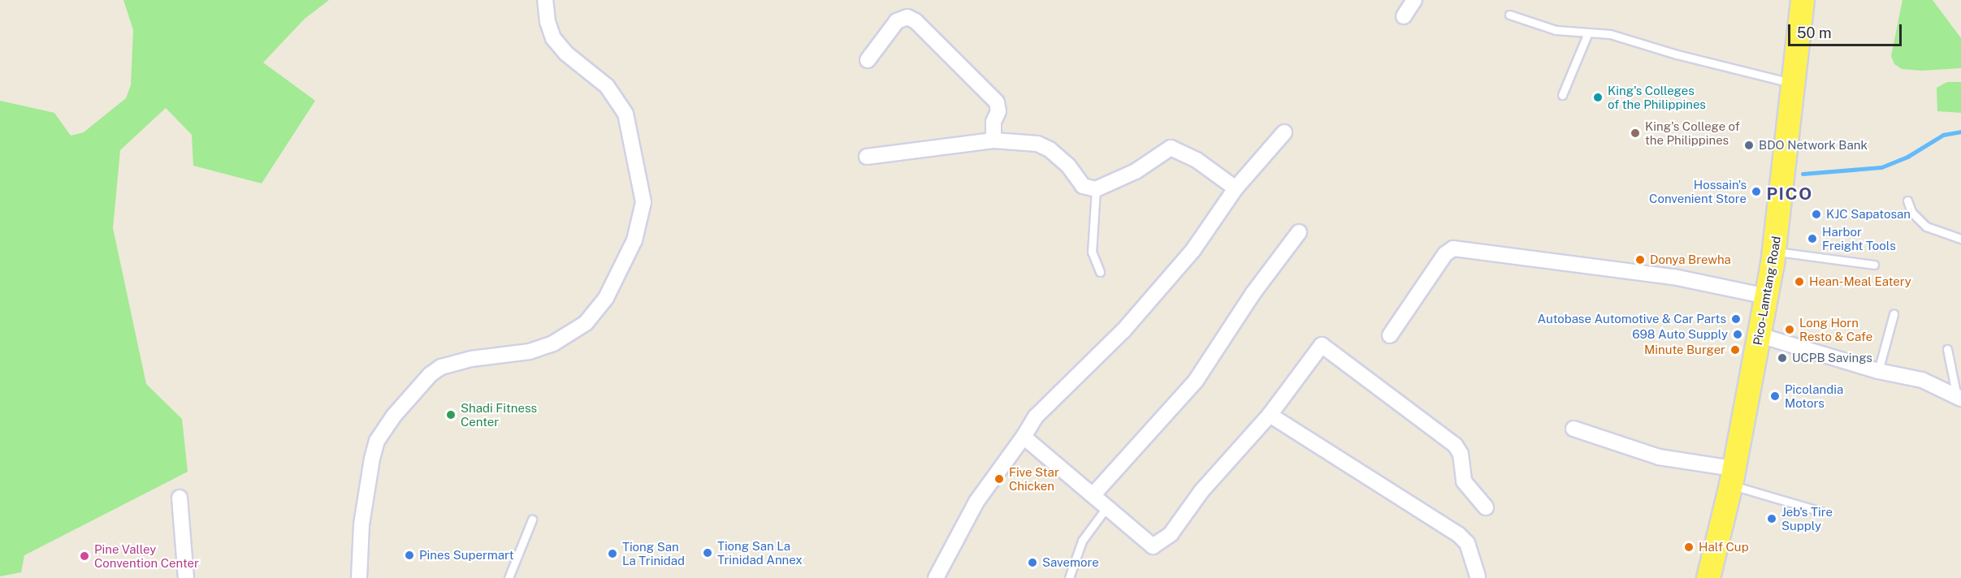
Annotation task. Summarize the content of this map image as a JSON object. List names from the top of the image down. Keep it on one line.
{"streets":{"main road":["Pico-Lamtang Road"]},"districts":["PICO"],"places":["King's Colleges of the Philippines","King's College of the Philippines","BDO Network Bank","Hossain's Convenient Store","KJC Sapatosan","Harbor Freight Tools","Donya Brewha","Hean-Meal Eatery","Autobase Automotive & Car Parts","Long Horn Resto & Cafe","698 Auto Supply","Minute Burger","UCPB Savings","Picolandia Motors","Shadi Fitness Center","Five Star Chicken","Jeb's Tire Supply","Half Cup","Tiong San La Trinidad Annex","Tiong San La Trinidad","Pines Supermart","Pine Valley Convention Center","Savemore"],"scale_bar":"50 m"}
